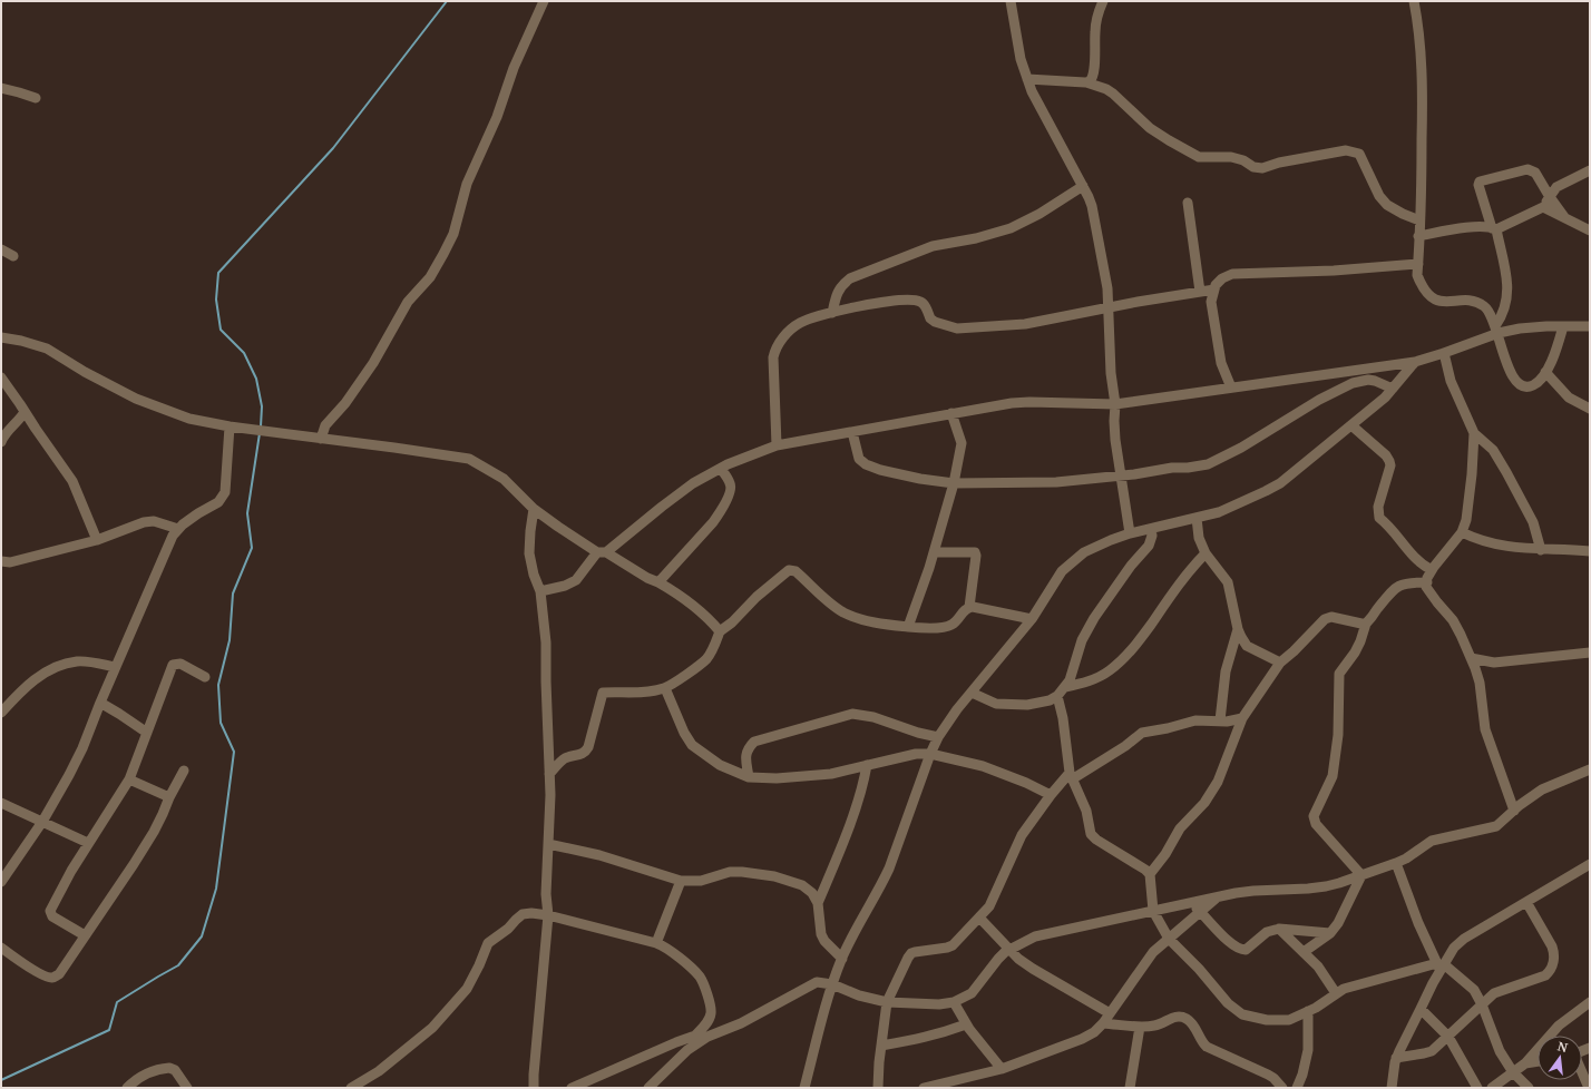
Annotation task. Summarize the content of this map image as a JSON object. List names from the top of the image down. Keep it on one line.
{"north":"top"}
